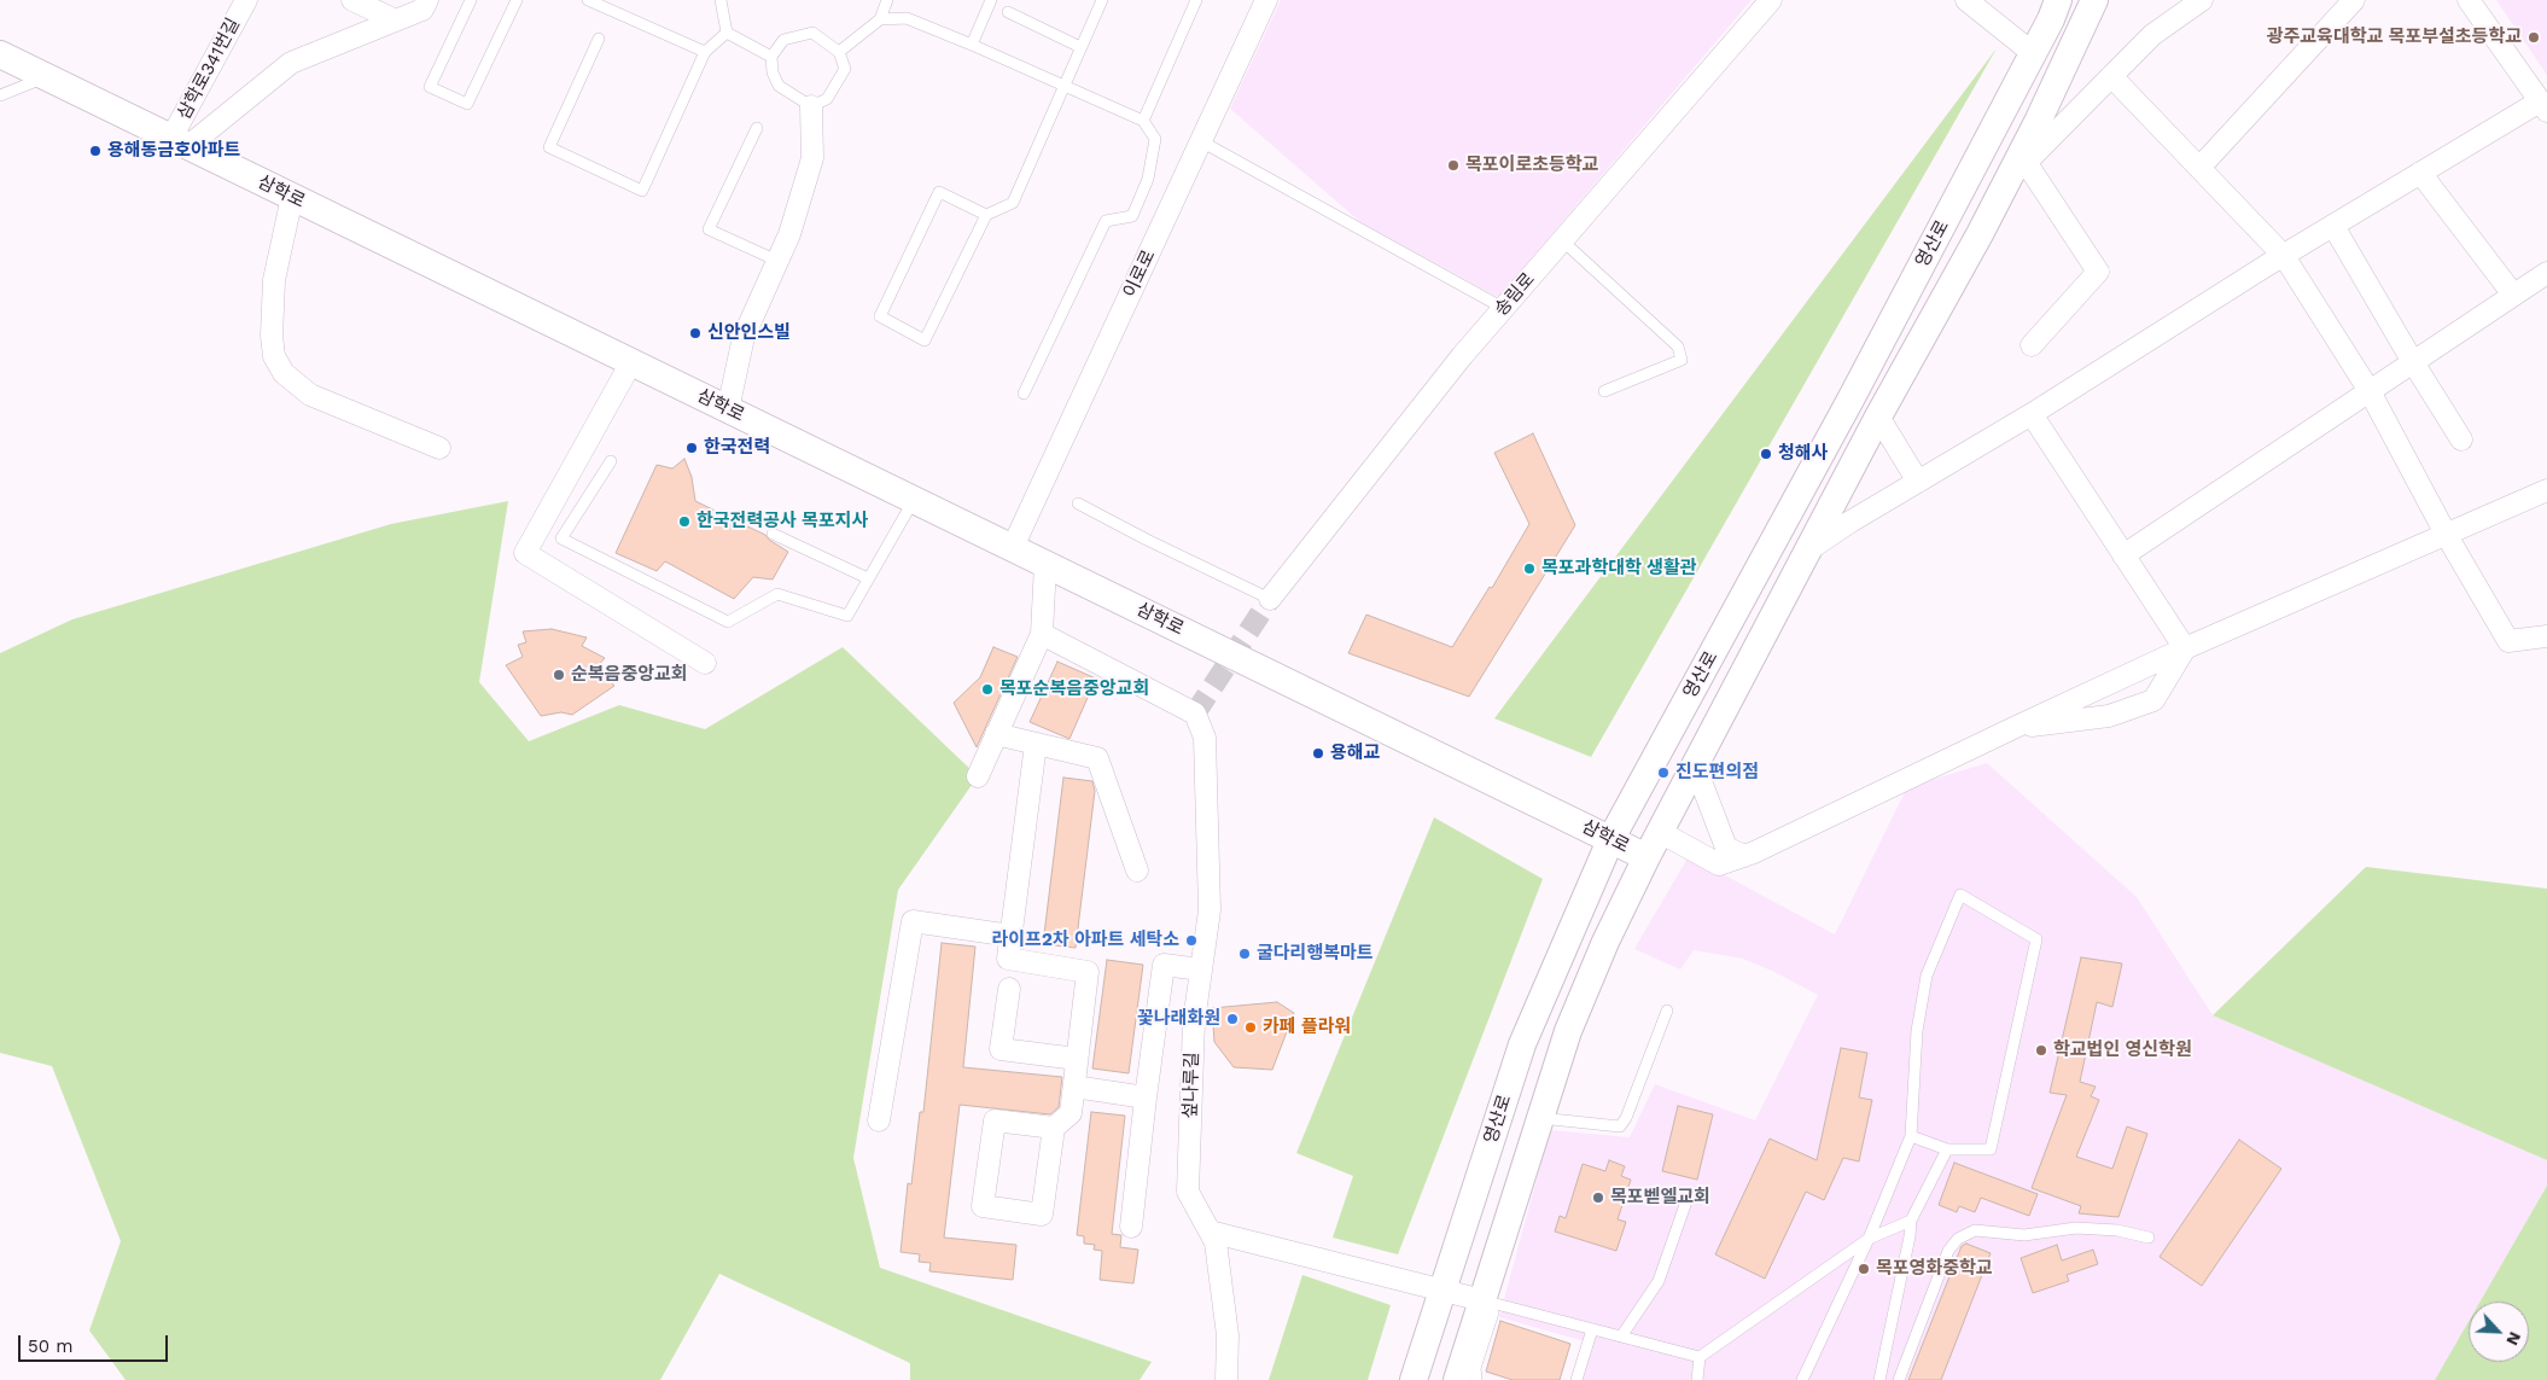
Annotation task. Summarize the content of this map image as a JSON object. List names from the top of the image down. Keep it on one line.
{"streets":{"street":["삼학로341번길","삼학로","영산로","이로로","송림로","섶나루길"]},"crossings":[["삼학로341번길","삼학로"],["삼학로","영산로"],["삼학로","이로로"]],"places":["광주교육대학교 목포부설초등학교","용해동금호아파트","목포이로초등학교","신안인스빌","한국전력","청해사","한국전력공사 목포지사","목포과학대학 생활관","순복음중앙교회","목포순복음중앙교회","용해교","진도편의점","라이프2차 아파트 세탁소","굴다리행복마트","꽃나래화원","카페 플라워","학교법인 영신학원","목포벧엘교회","목포영화중학교"],"scale_bar":"50 m","north":"bottom right"}
